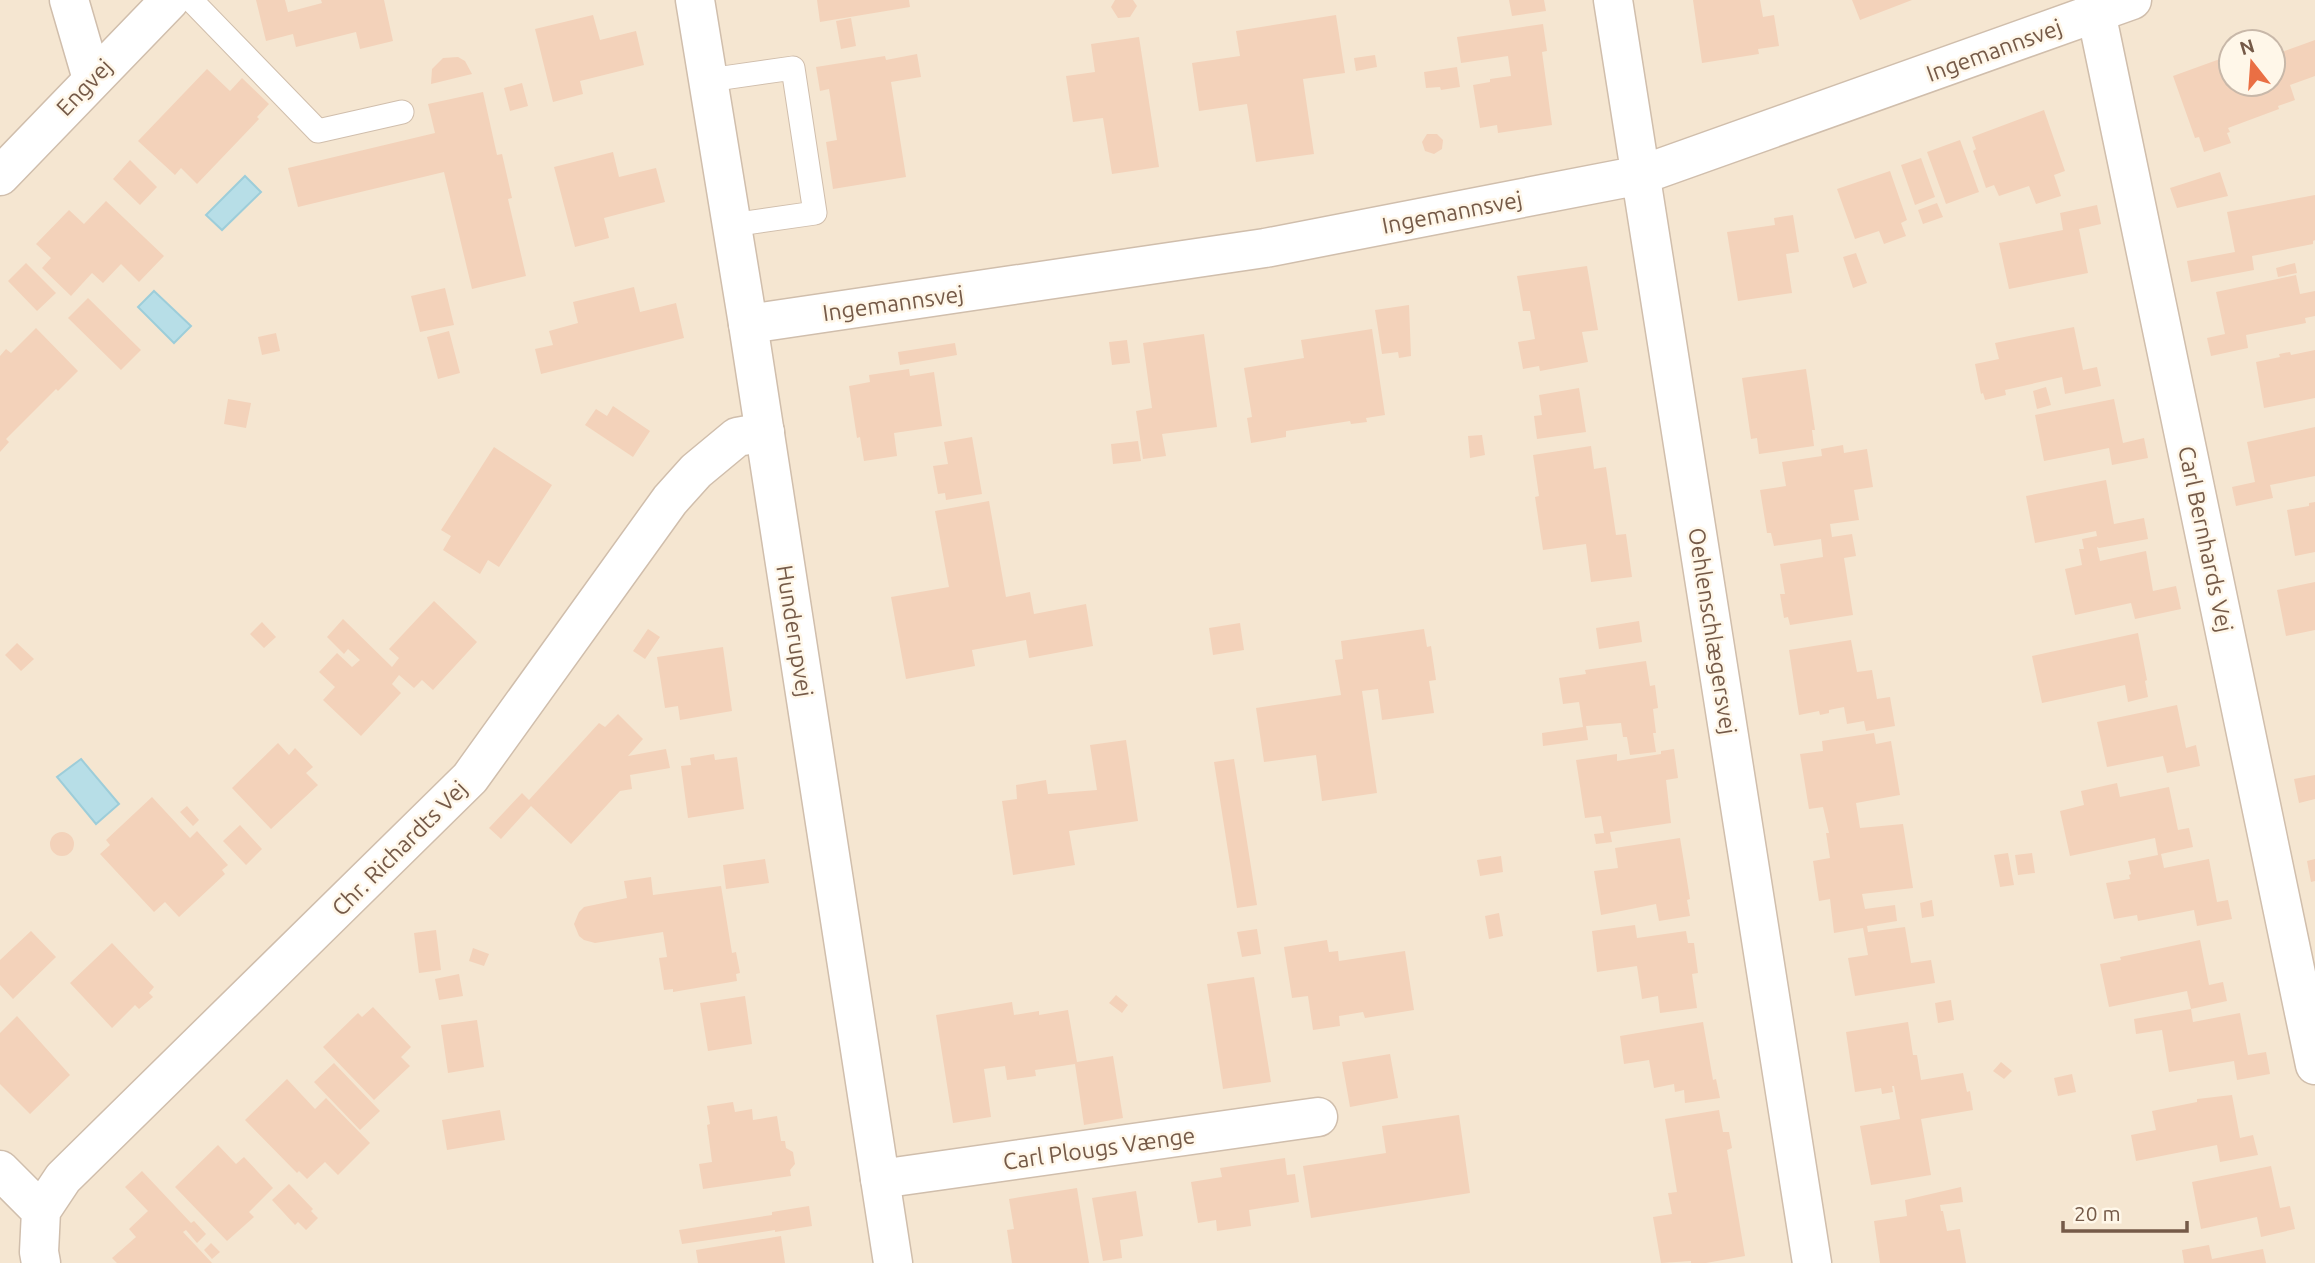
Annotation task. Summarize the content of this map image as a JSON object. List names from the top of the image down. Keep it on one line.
{"streets":{"street":["Ingemannsvej","Engvej","Carl Bernhards Vej","Hunderupvej","Oehlenschlægersvej","Chr. Richardts Vej","Carl Plougs Vænge"]},"crossings":[["Ingemannsvej","Carl Bernhards Vej"],["Ingemannsvej","Hunderupvej"],["Ingemannsvej","Oehlenschlægersvej"],["Hunderupvej","Chr. Richardts Vej"],["Hunderupvej","Carl Plougs Vænge"]],"scale_bar":"20 m","north":"top"}
